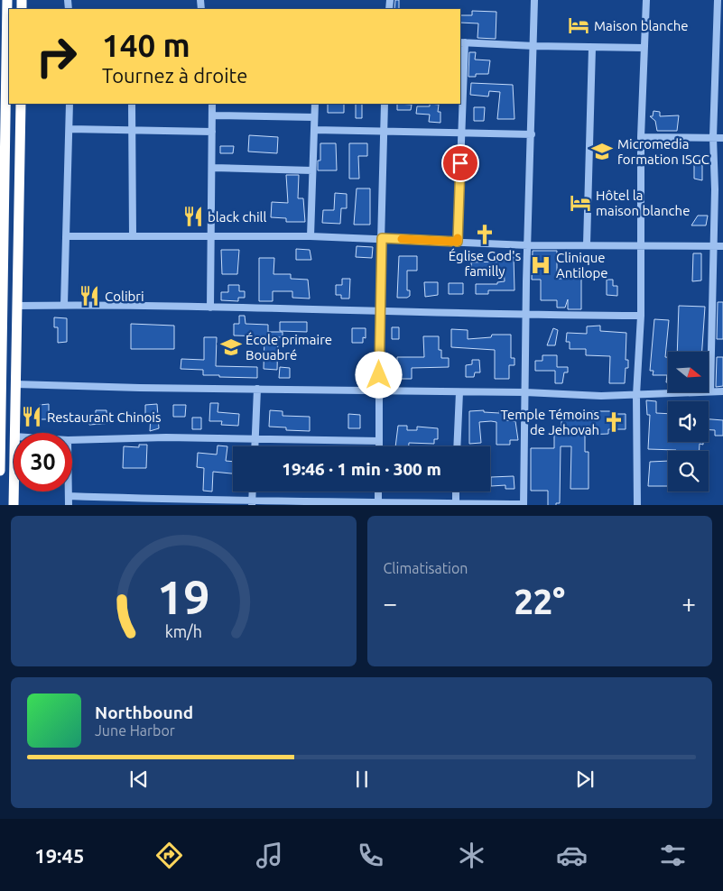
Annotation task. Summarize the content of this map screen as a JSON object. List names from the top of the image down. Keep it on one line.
{"places":{"hotel":["Maison blanche","Hôtel la maison blanche"],"school or university":["Micromedia formation ISGC","École primaire Bouabré"],"restaurant":["black chill","Colibri","Restaurant Chinois"],"church":["Église God's familly","Temple Témoins de Jehovah"],"hospital":["Clinique Antilope"]},"north":"right","page":{"turn":["140 m","Tournez à droite"],"limit":"30","trip":"19:46 · 1 min · 300 m","tile":"Climatisation","heat":["−","22°","+"],"song":["Northbound","June Harbor"],"tabs":"19:45","gauge":["19","km/h"]}}
